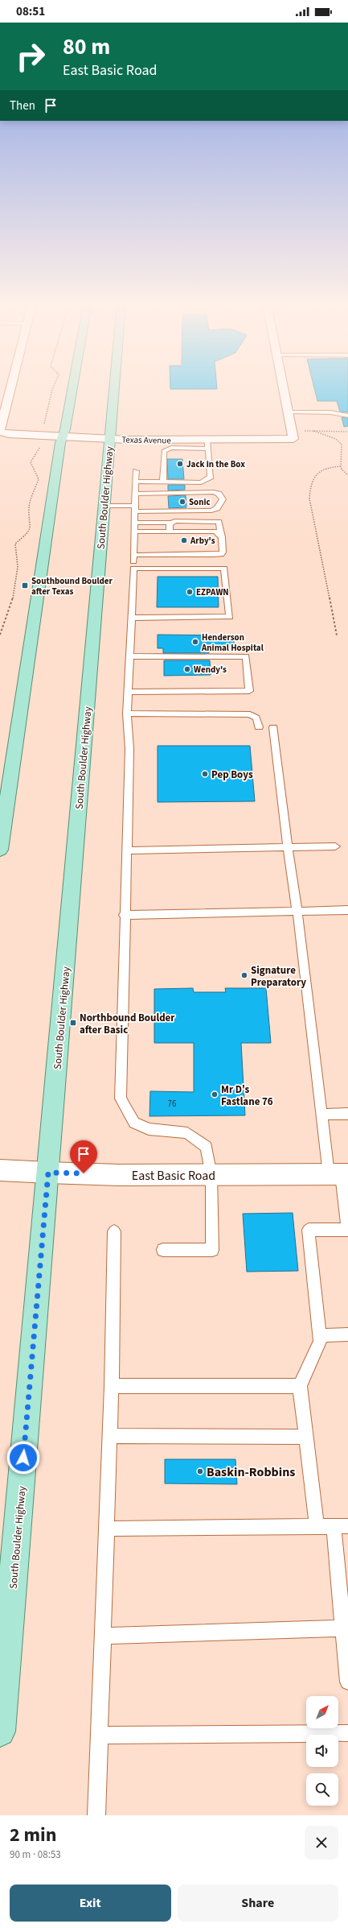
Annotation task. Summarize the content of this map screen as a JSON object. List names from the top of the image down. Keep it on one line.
{"streets":{"main road":["South Boulder Highway"],"street":["Texas Avenue","East Basic Road"]},"crossings":[["Texas Avenue","South Boulder Highway"],["South Boulder Highway","East Basic Road"]],"places":{"other":["Jack in the Box","Sonic","Arby's","EZPAWN","Henderson Animal Hospital","Wendy's","Pep Boys","Signature Preparatory","Mr D's Fastlane 76","Baskin-Robbins"],"transit":["Southbound Boulder after Texas","Northbound Boulder after Basic"]},"house_numbers":["76"],"north":"top right","page":{"status":"08:51","turn":["80 m","East Basic Road"],"then":"Then","heading":["2 min","90 m · 08:53"],"buttons":["Exit","Share"]}}
